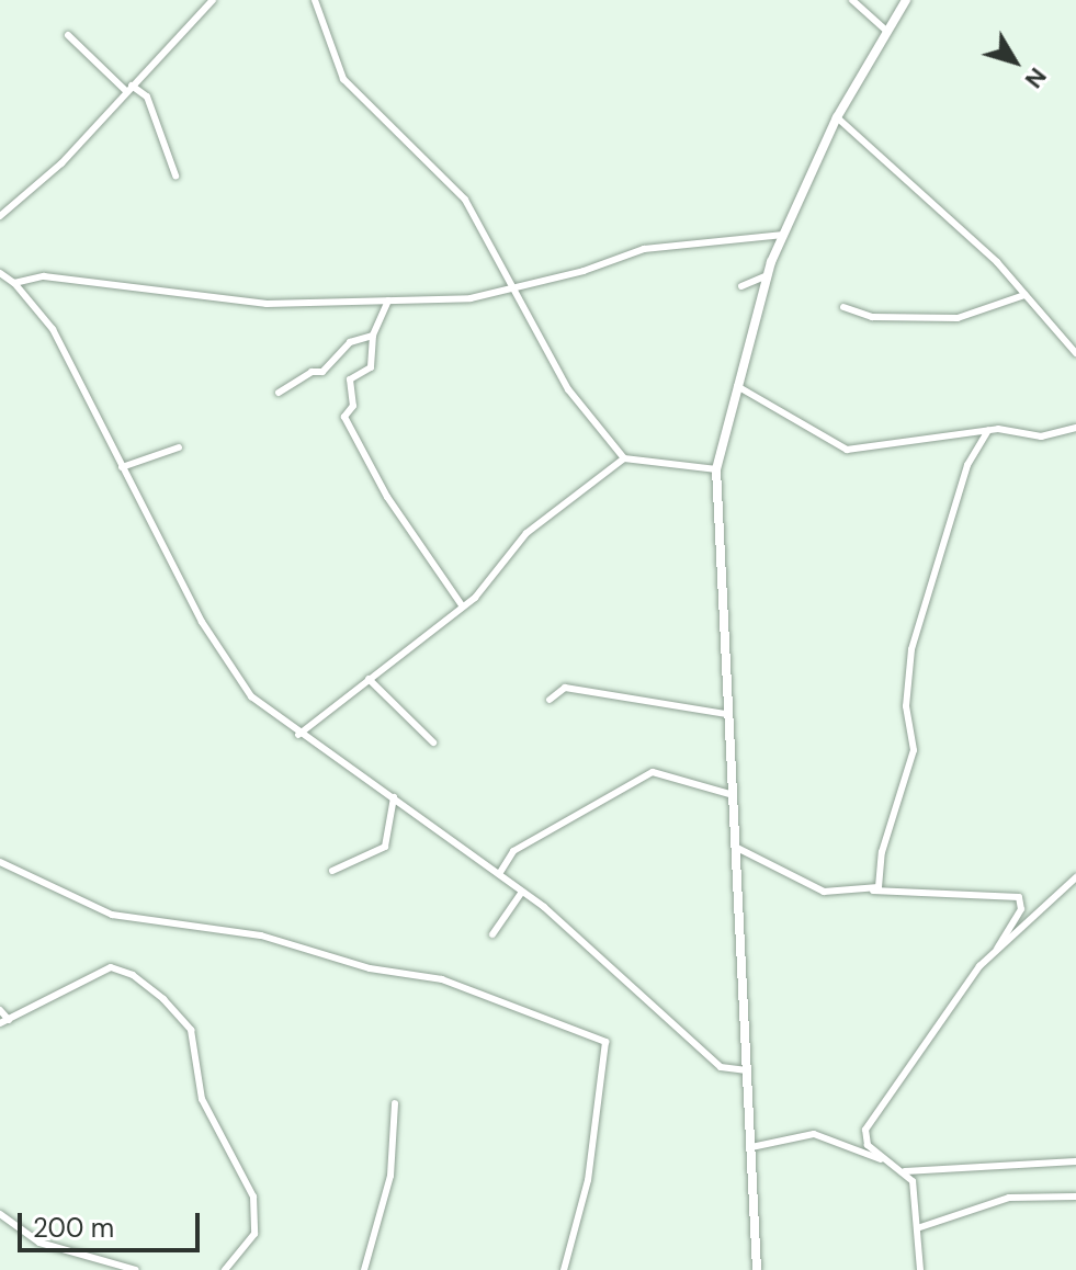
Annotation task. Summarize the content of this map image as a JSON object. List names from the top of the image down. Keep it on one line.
{"scale_bar":"200 m","north":"bottom right"}
